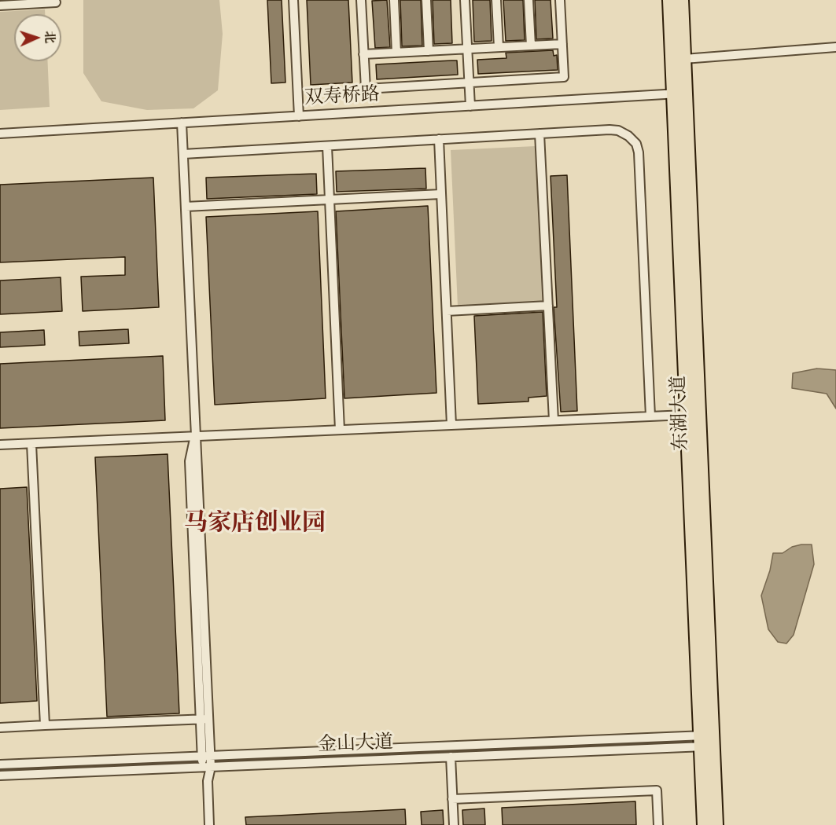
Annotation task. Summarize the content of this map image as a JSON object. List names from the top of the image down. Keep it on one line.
{"streets":{"highway":["东湖大道"],"street":["双寿桥路","金山大道"]},"crossings":[["双寿桥路","东湖大道"],["东湖大道","金山大道"]],"districts":["马家店创业园"],"north":"right"}
